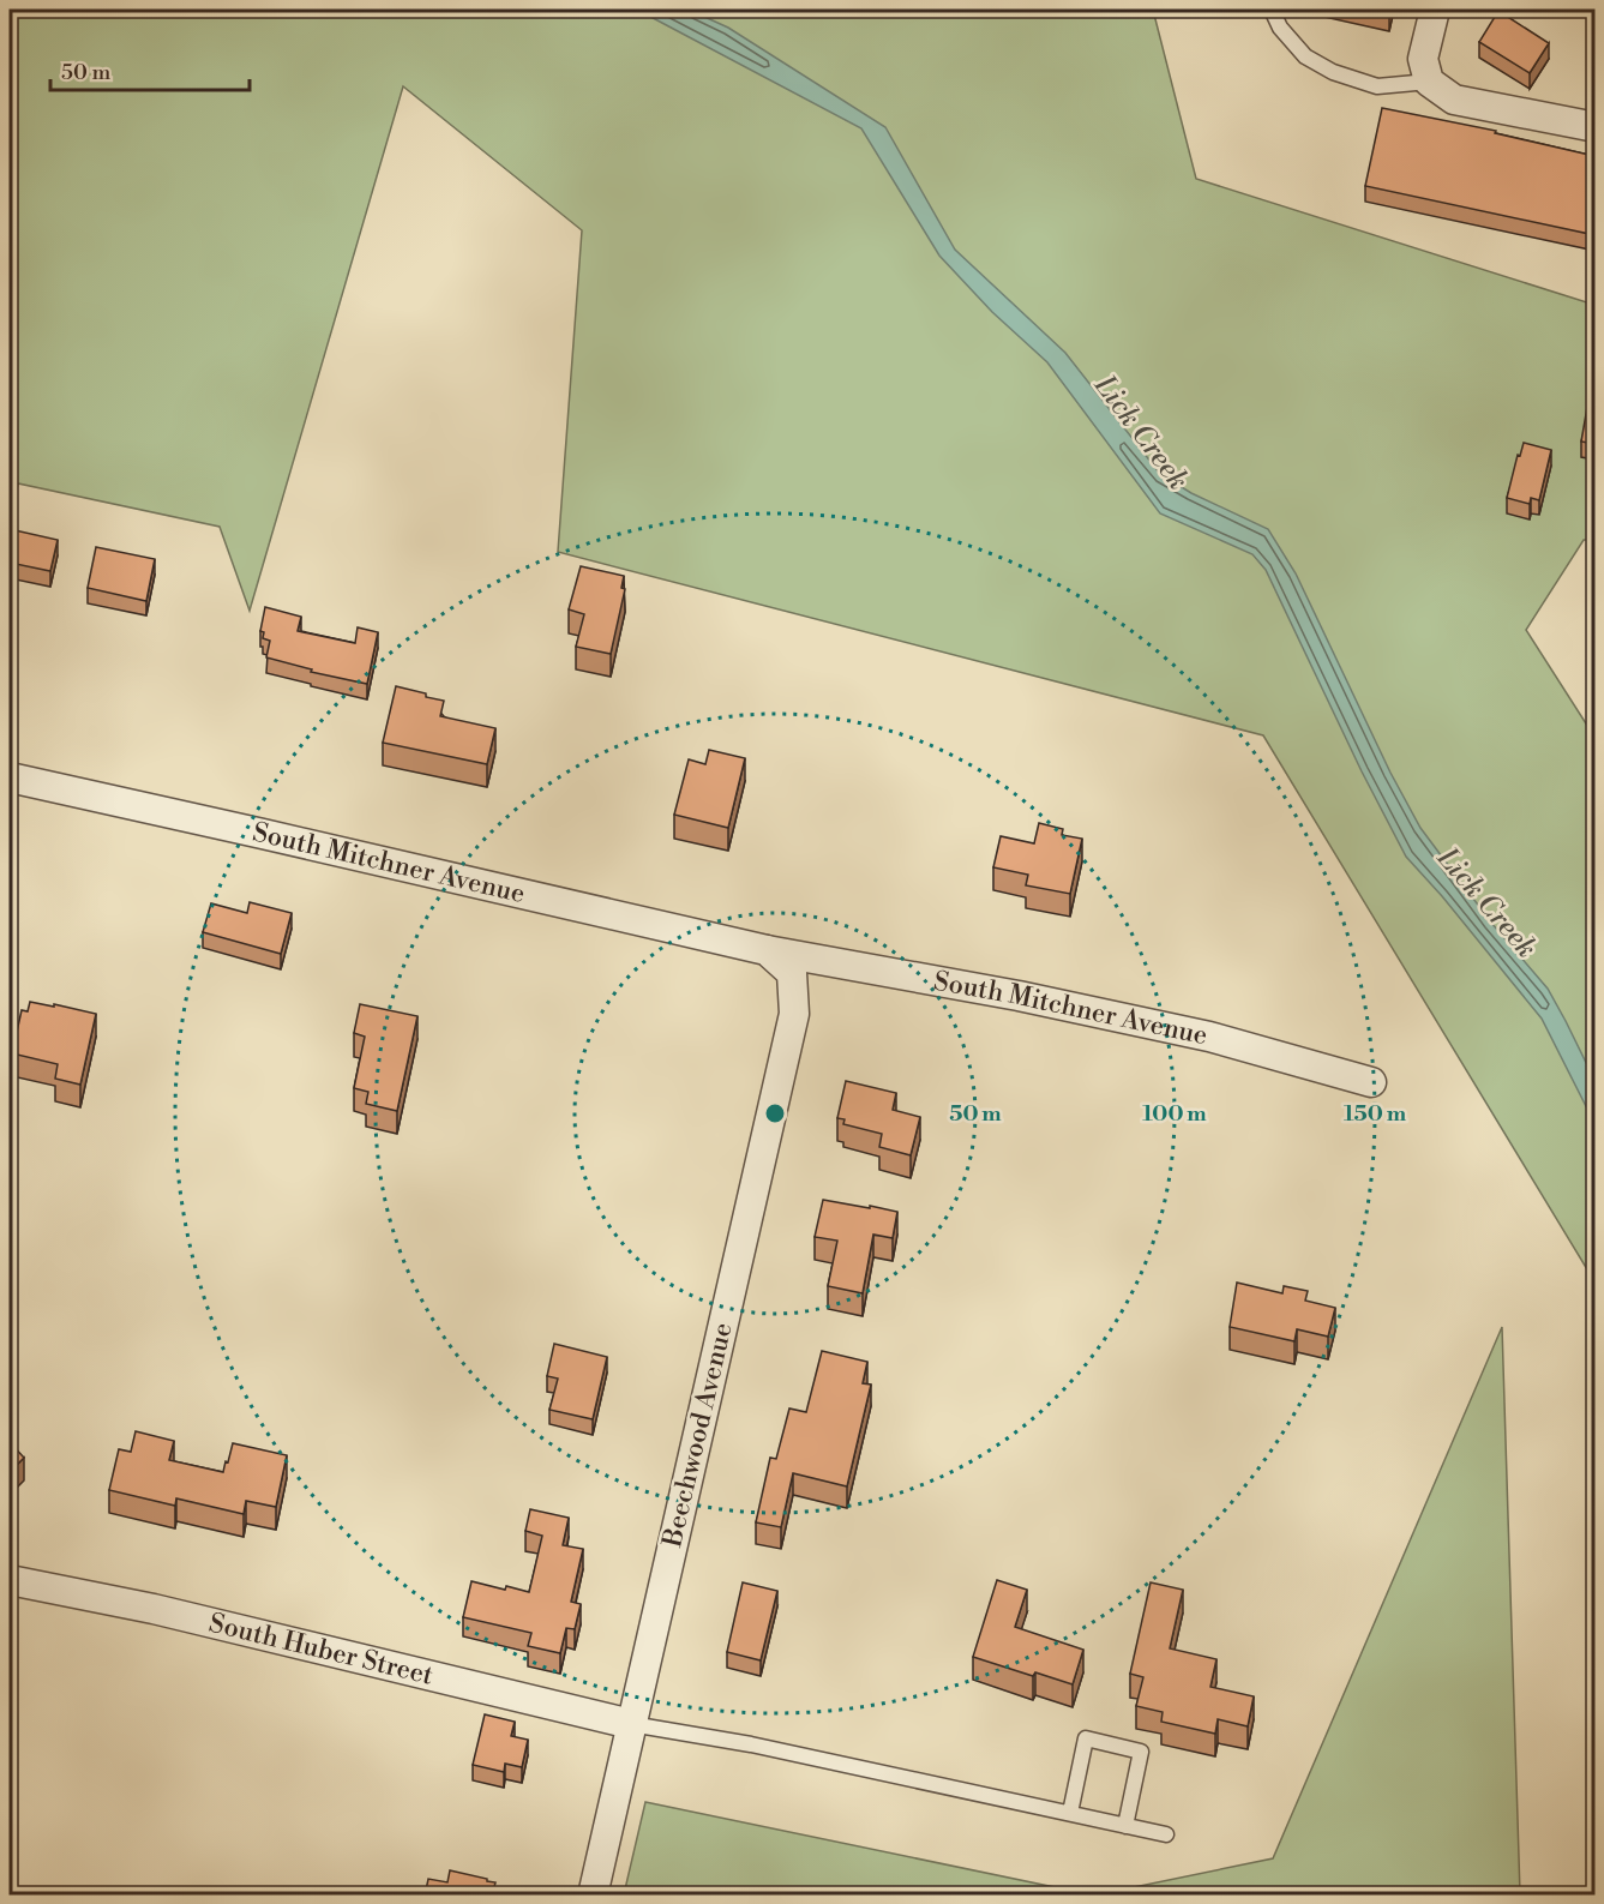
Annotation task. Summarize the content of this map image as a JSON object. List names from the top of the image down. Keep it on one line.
{"streets":{"street":["South Mitchner Avenue","Beechwood Avenue","South Huber Street"]},"crossings":[["South Mitchner Avenue","Beechwood Avenue"],["Beechwood Avenue","South Huber Street"]],"water":["Lick Creek"],"scale_bar":"50 m","rings":["50 m","100 m","150 m"]}
